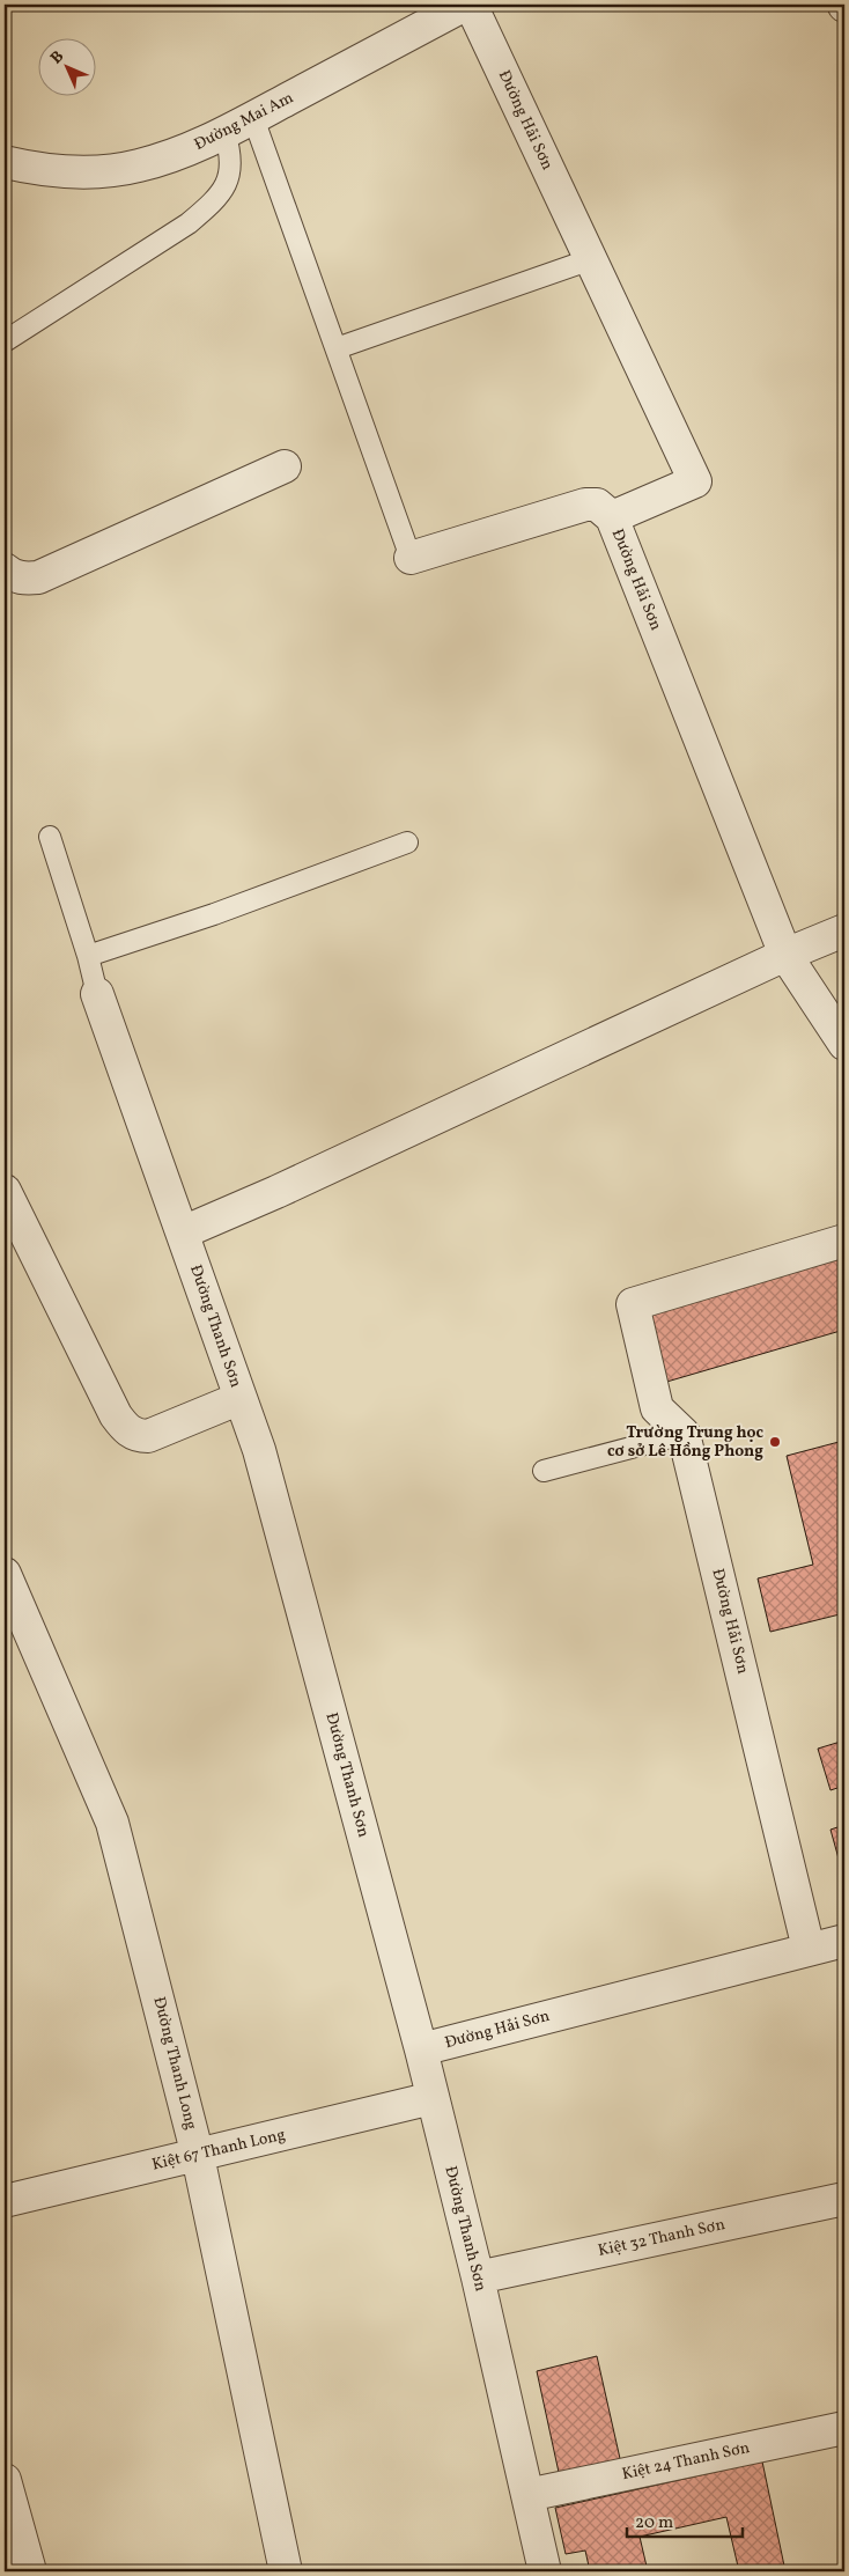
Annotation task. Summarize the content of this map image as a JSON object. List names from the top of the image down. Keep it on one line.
{"streets":{"street":["Đường Hải Sơn","Đường Mai Am","Đường Thanh Sơn","Đường Thanh Long","Kiệt 67 Thanh Long","Kiệt 32 Thanh Sơn","Kiệt 24 Thanh Sơn"]},"crossings":[["Đường Hải Sơn","Đường Thanh Sơn"],["Đường Thanh Sơn","Kiệt 67 Thanh Long"],["Đường Thanh Sơn","Kiệt 32 Thanh Sơn"],["Đường Thanh Sơn","Kiệt 24 Thanh Sơn"],["Đường Thanh Long","Kiệt 67 Thanh Long"]],"places":["Trường Trung học cơ sở Lê Hồng Phong"],"scale_bar":"20 m","north":"top left"}
